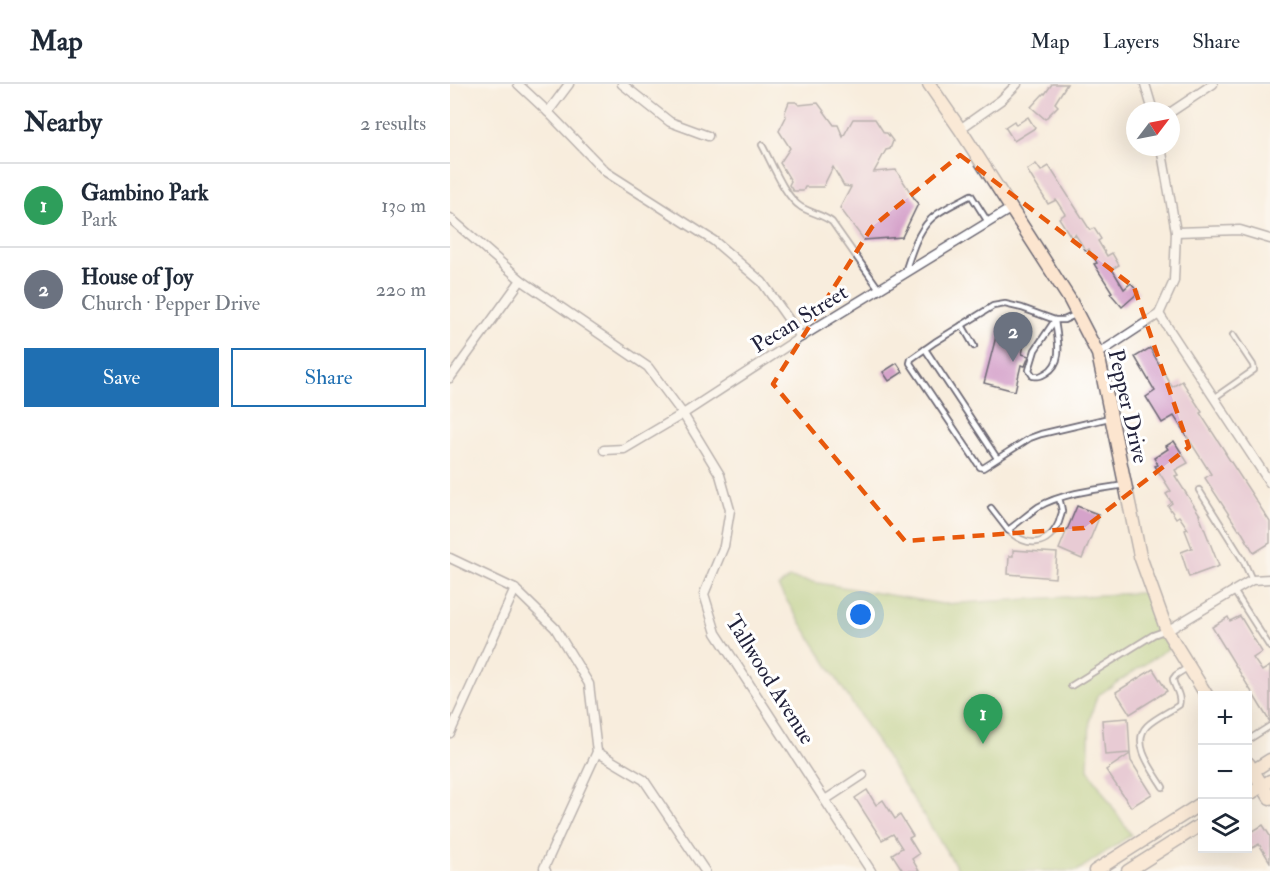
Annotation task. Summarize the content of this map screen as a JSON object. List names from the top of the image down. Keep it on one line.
{"streets":{"street":["Pecan Street","Pepper Drive","Tallwood Avenue"]},"crossings":[["Pecan Street","Pepper Drive"],["Pecan Street","Tallwood Avenue"]],"north":"top right","page":{"header":"Map","nav":["Map","Layers","Share"],"heading":["Nearby","2 results"],"list":[{"mark":"1","name":"Gambino Park","note":"Park","value":"130 m"},{"mark":"2","name":"House of Joy","note":"Church · Pepper Drive","value":"220 m"}],"pins":["2","1"],"buttons":["Save","Share"],"map_buttons":["+","−"]}}
